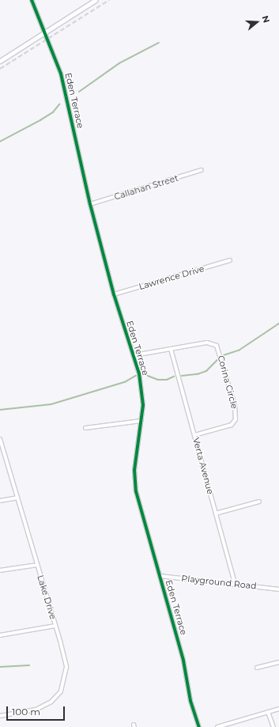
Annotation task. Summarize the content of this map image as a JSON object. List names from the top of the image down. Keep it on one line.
{"streets":{"street":["Eden Terrace","Callahan Street","Lawrence Drive","Corina Circle","Verta Avenue","Playground Road","Lake Drive"]},"crossings":[["Eden Terrace","Callahan Street"],["Eden Terrace","Lawrence Drive"],["Eden Terrace","Corina Circle"],["Eden Terrace","Playground Road"],["Corina Circle","Verta Avenue"],["Verta Avenue","Playground Road"]],"scale_bar":"100 m","north":"right"}
